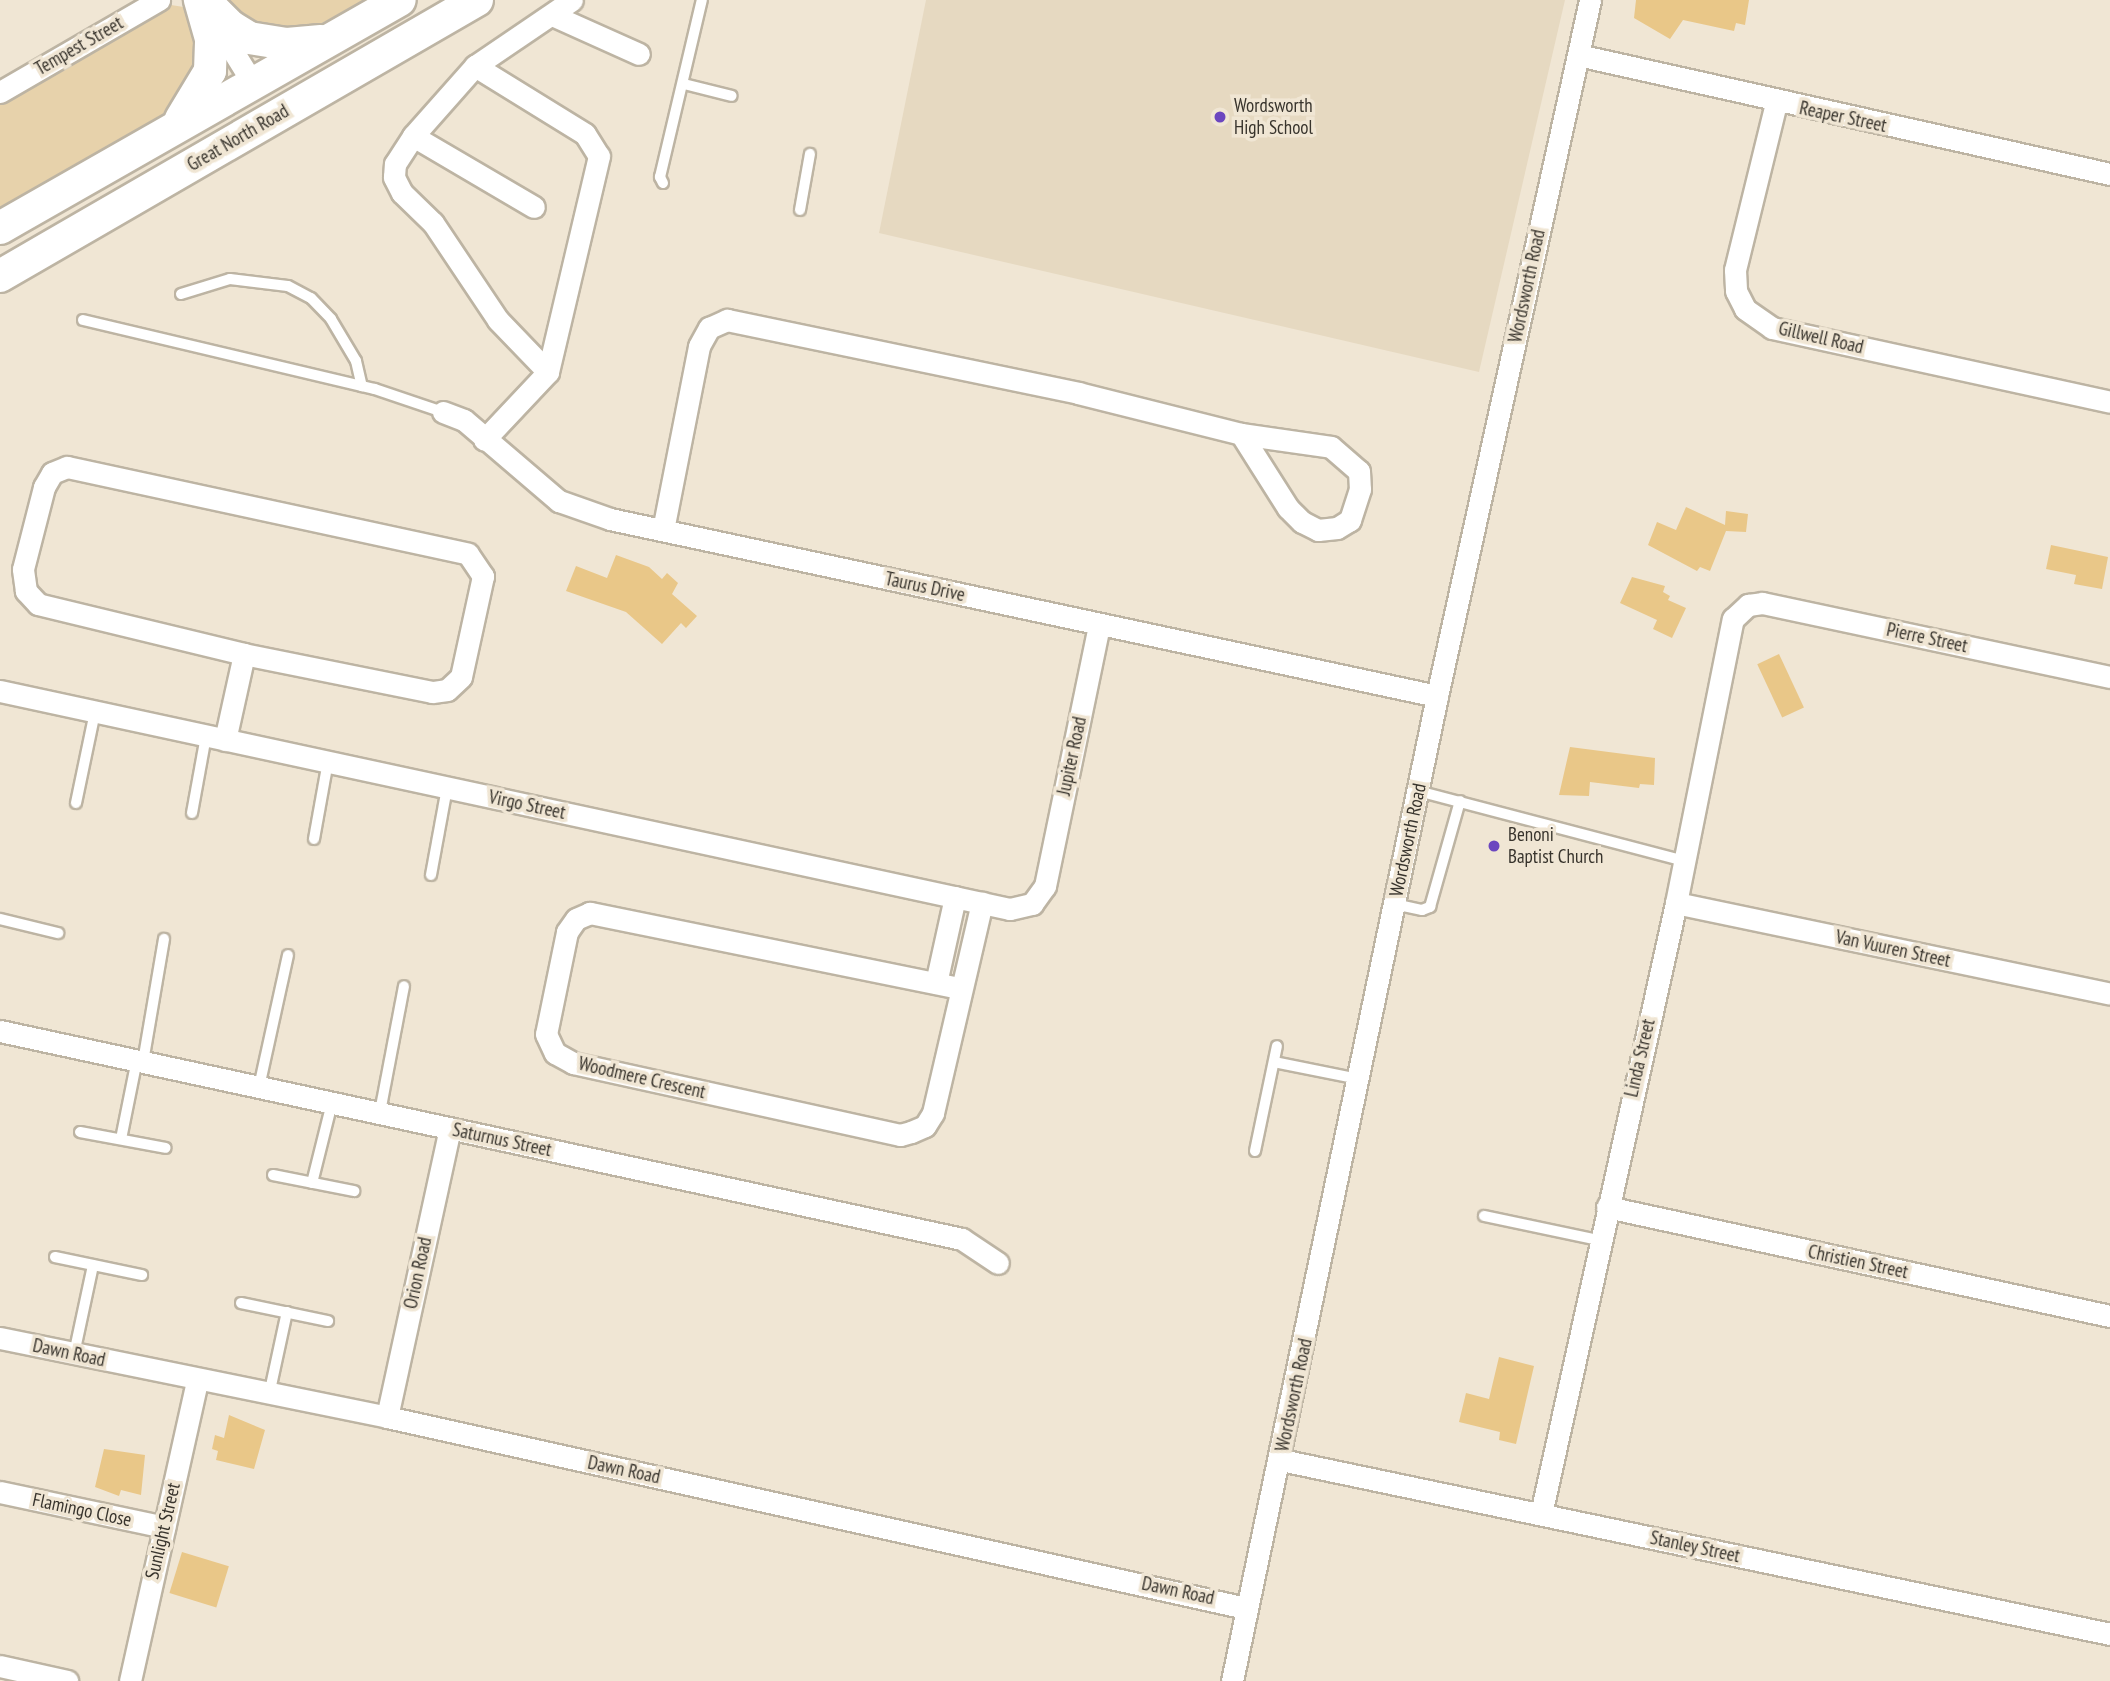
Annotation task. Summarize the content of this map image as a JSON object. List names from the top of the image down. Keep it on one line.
{"streets":{"main road":["Great North Road"],"street":["Tempest Street","Reaper Street","Wordsworth Road","Gillwell Road","Taurus Drive","Pierre Street","Jupiter Road","Virgo Street","Van Vuuren Street","Linda Street","Woodmere Crescent","Saturnus Street","Christien Street","Orion Road","Dawn Road","Flamingo Close","Sunlight Street","Stanley Street"]},"crossings":[["Reaper Street","Wordsworth Road"],["Reaper Street","Gillwell Road"],["Wordsworth Road","Taurus Drive"],["Wordsworth Road","Dawn Road"],["Wordsworth Road","Stanley Street"],["Taurus Drive","Jupiter Road"],["Pierre Street","Linda Street"],["Jupiter Road","Virgo Street"],["Virgo Street","Woodmere Crescent"],["Van Vuuren Street","Linda Street"],["Linda Street","Christien Street"],["Linda Street","Stanley Street"],["Saturnus Street","Orion Road"],["Orion Road","Dawn Road"],["Dawn Road","Sunlight Street"],["Flamingo Close","Sunlight Street"]],"places":["Wordsworth High School","Benoni Baptist Church"]}
